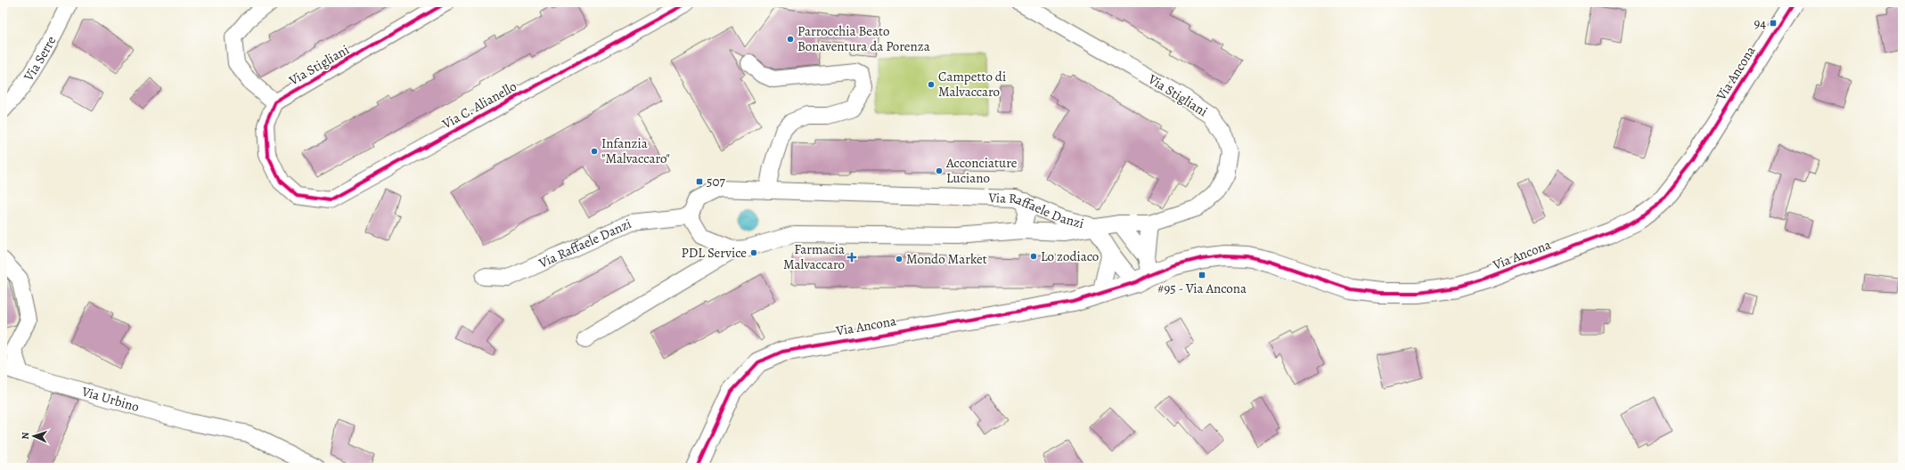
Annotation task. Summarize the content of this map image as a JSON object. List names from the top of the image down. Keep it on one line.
{"streets":{"street":["Via Serre","Via Stigliani","Via Ancona","Via C. Alianello","Via Raffaele Danzi","Via Urbino"]},"crossings":[["Via Stigliani","Via C. Alianello"],["Via Stigliani","Via Raffaele Danzi"]],"places":{"transit":["94","507","#95 - Via Ancona"],"other":["Parrocchia Beato Bonaventura da Porenza","Campetto di Malvaccaro","Infanzia \"Malvaccaro\"","Acconciature Luciano","PDL Service","Lo zodiaco","Mondo Market"],"health":["Farmacia Malvaccaro"]},"north":"left"}
